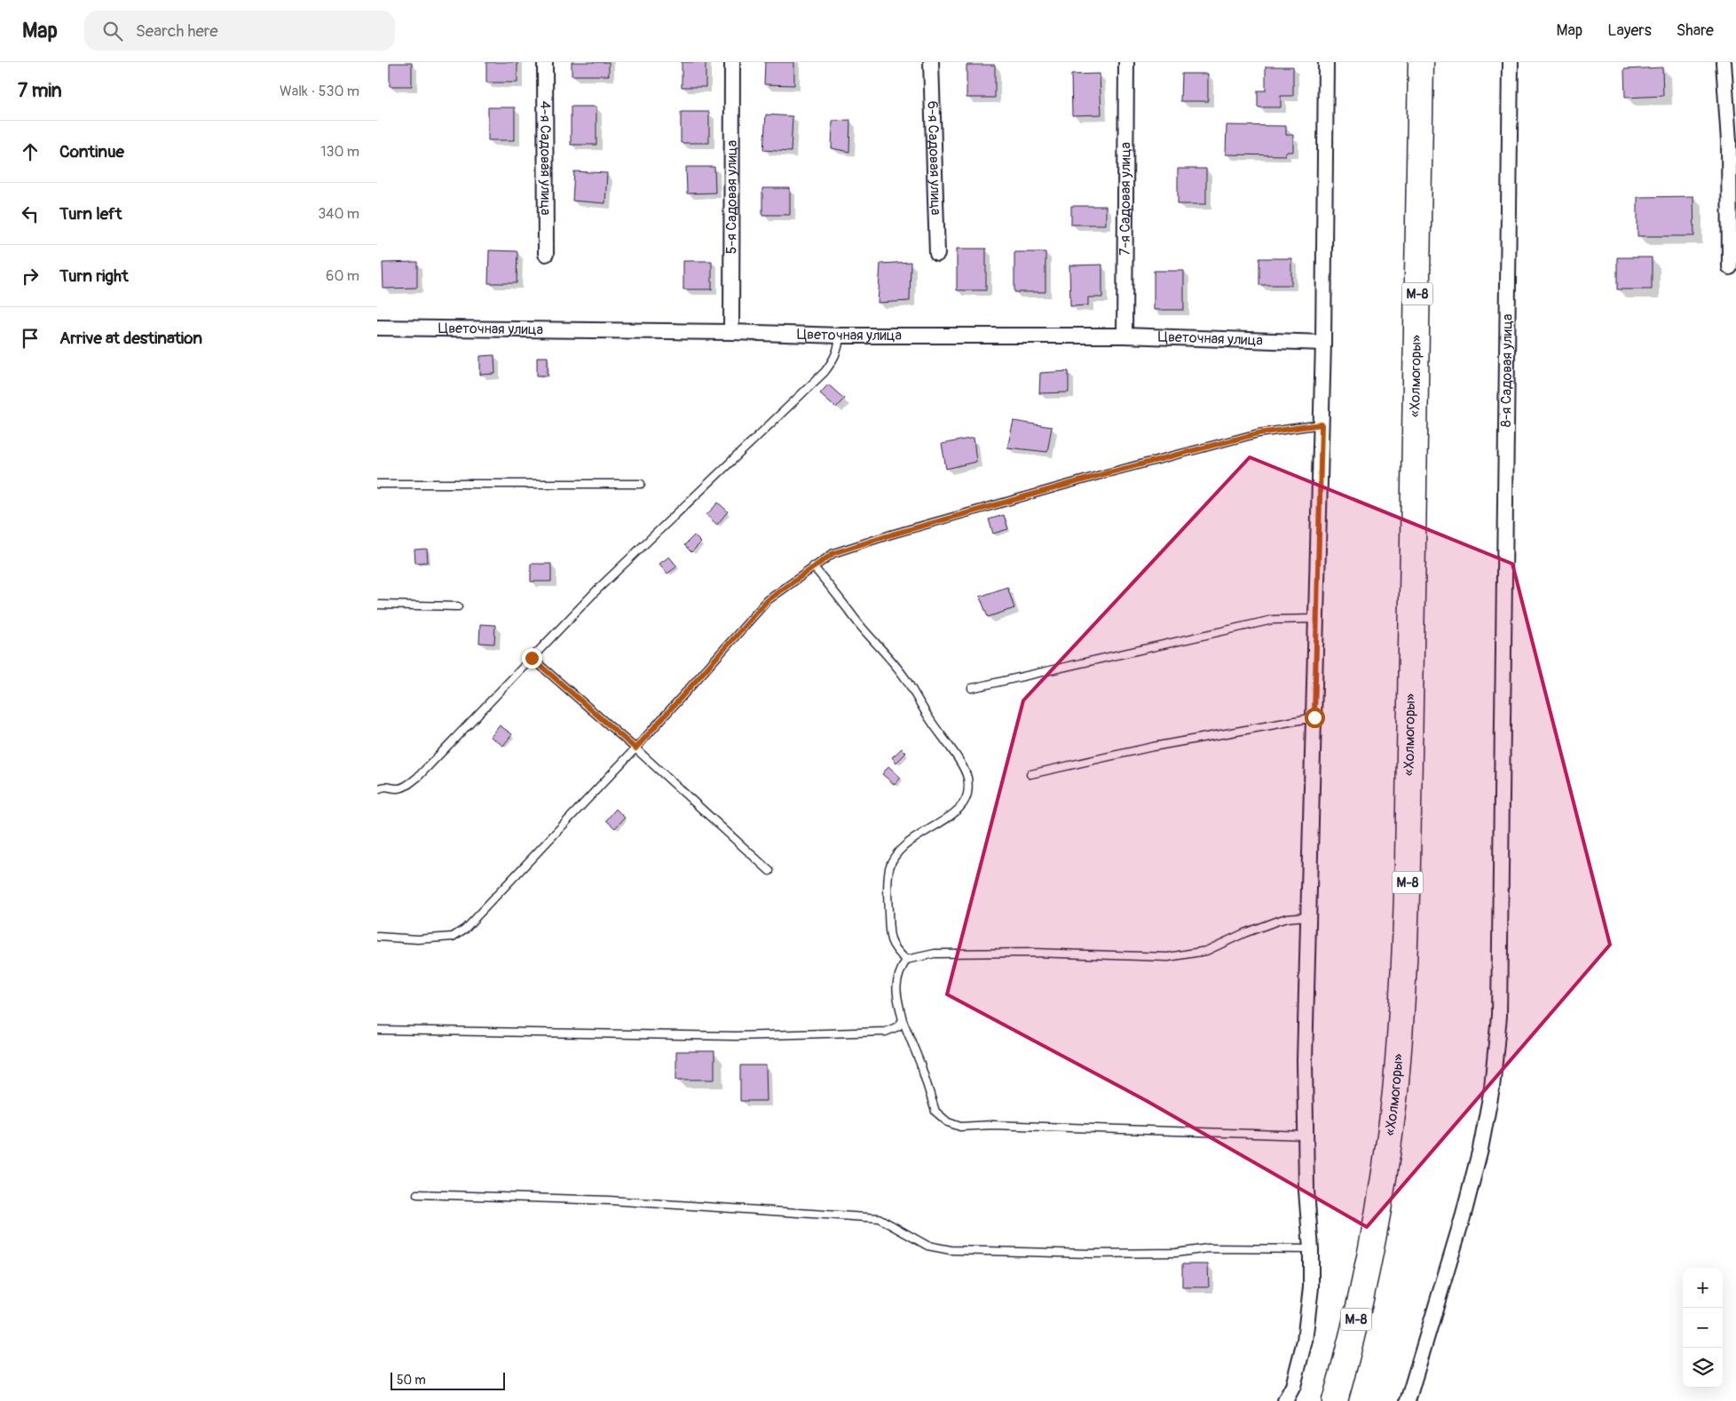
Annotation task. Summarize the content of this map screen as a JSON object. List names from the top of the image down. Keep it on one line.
{"streets":{"highway":["М-8","«Холмогоры»"],"street":["4-я Садовая улица","6-я Садовая улица","5-я Садовая улица","7-я Садовая улица","Цветочная улица","8-я Садовая улица"]},"crossings":[["5-я Садовая улица","Цветочная улица"],["7-я Садовая улица","Цветочная улица"]],"scale_bar":"50 m","page":{"header":"Map","search":"Search here","nav":["Map","Layers","Share"],"heading":["7 min","Walk · 530 m"],"list":[["Continue","130 m"],["Turn left","340 m"],["Turn right","60 m"],"Arrive at destination"],"map_buttons":["+","−"],"scale":"50 m"}}
